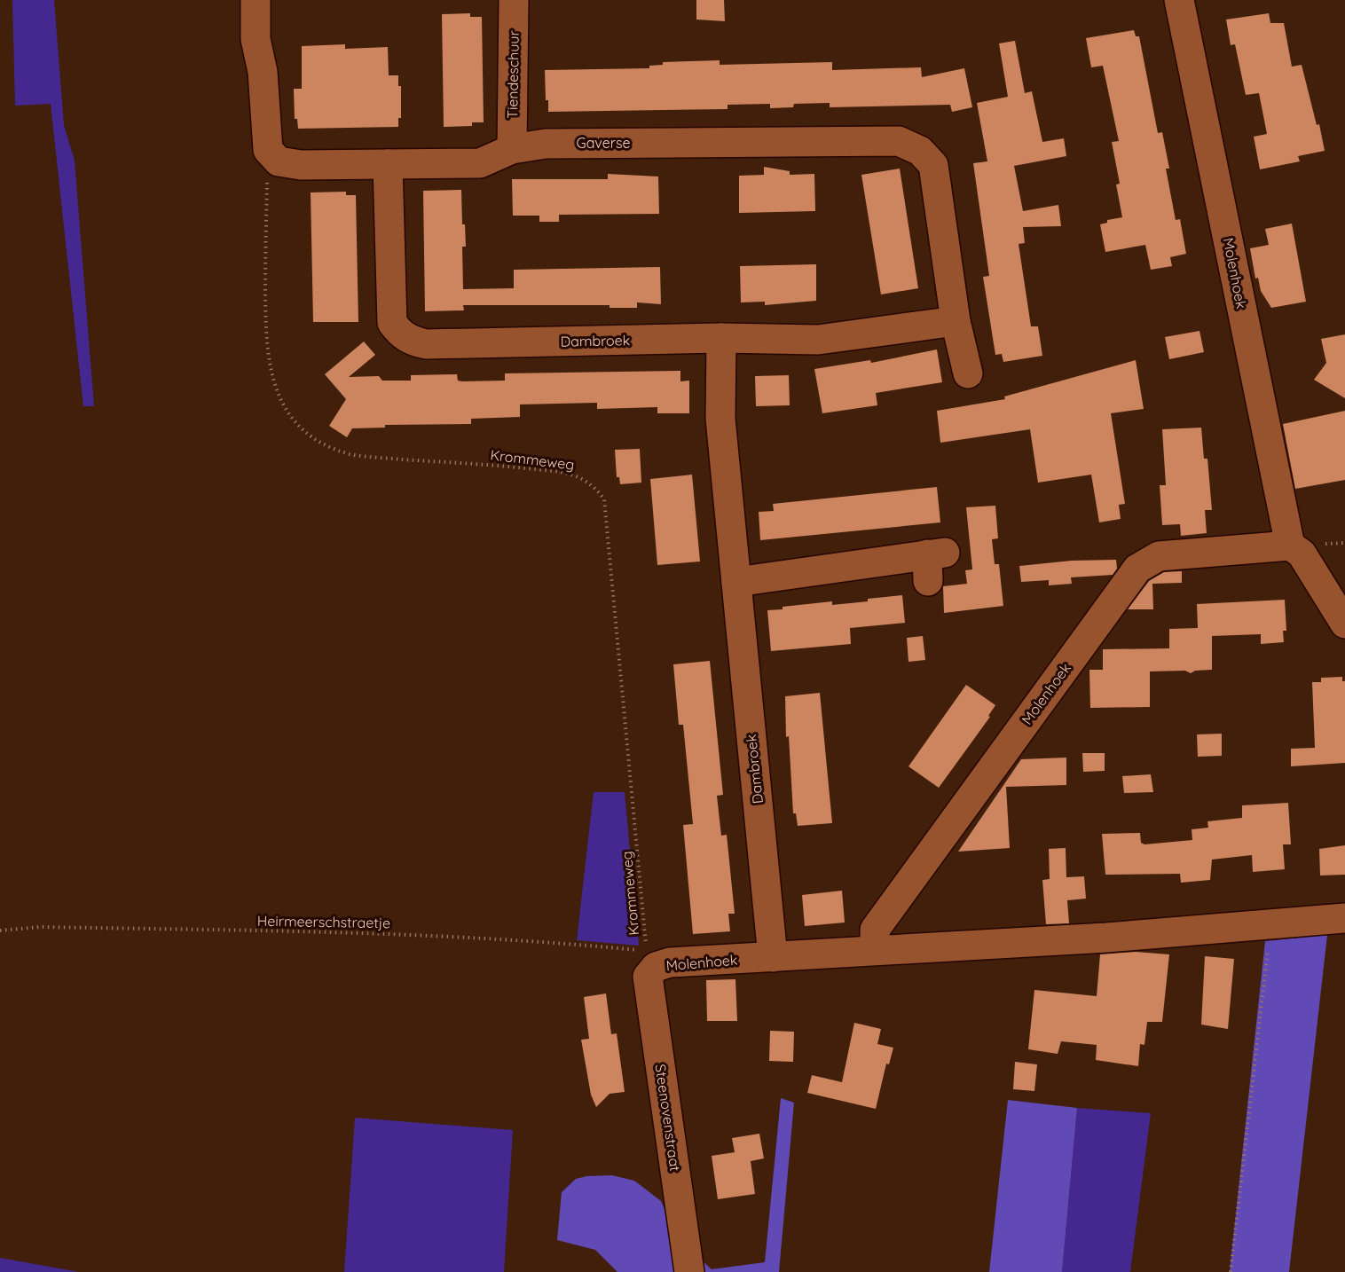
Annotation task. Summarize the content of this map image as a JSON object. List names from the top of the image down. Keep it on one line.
{"streets":{"street":["Tiendeschuur","Gaverse","Molenhoek","Dambroek","Steenovenstraat"],"path":["Krommeweg","Heirmeerschstraetje"]},"crossings":[["Tiendeschuur","Gaverse"],["Gaverse","Dambroek"],["Gaverse","Krommeweg"],["Molenhoek","Dambroek"],["Molenhoek","Krommeweg"],["Molenhoek","Heirmeerschstraetje"],["Molenhoek","Steenovenstraat"],["Krommeweg","Heirmeerschstraetje"],["Krommeweg","Steenovenstraat"],["Heirmeerschstraetje","Steenovenstraat"]]}
